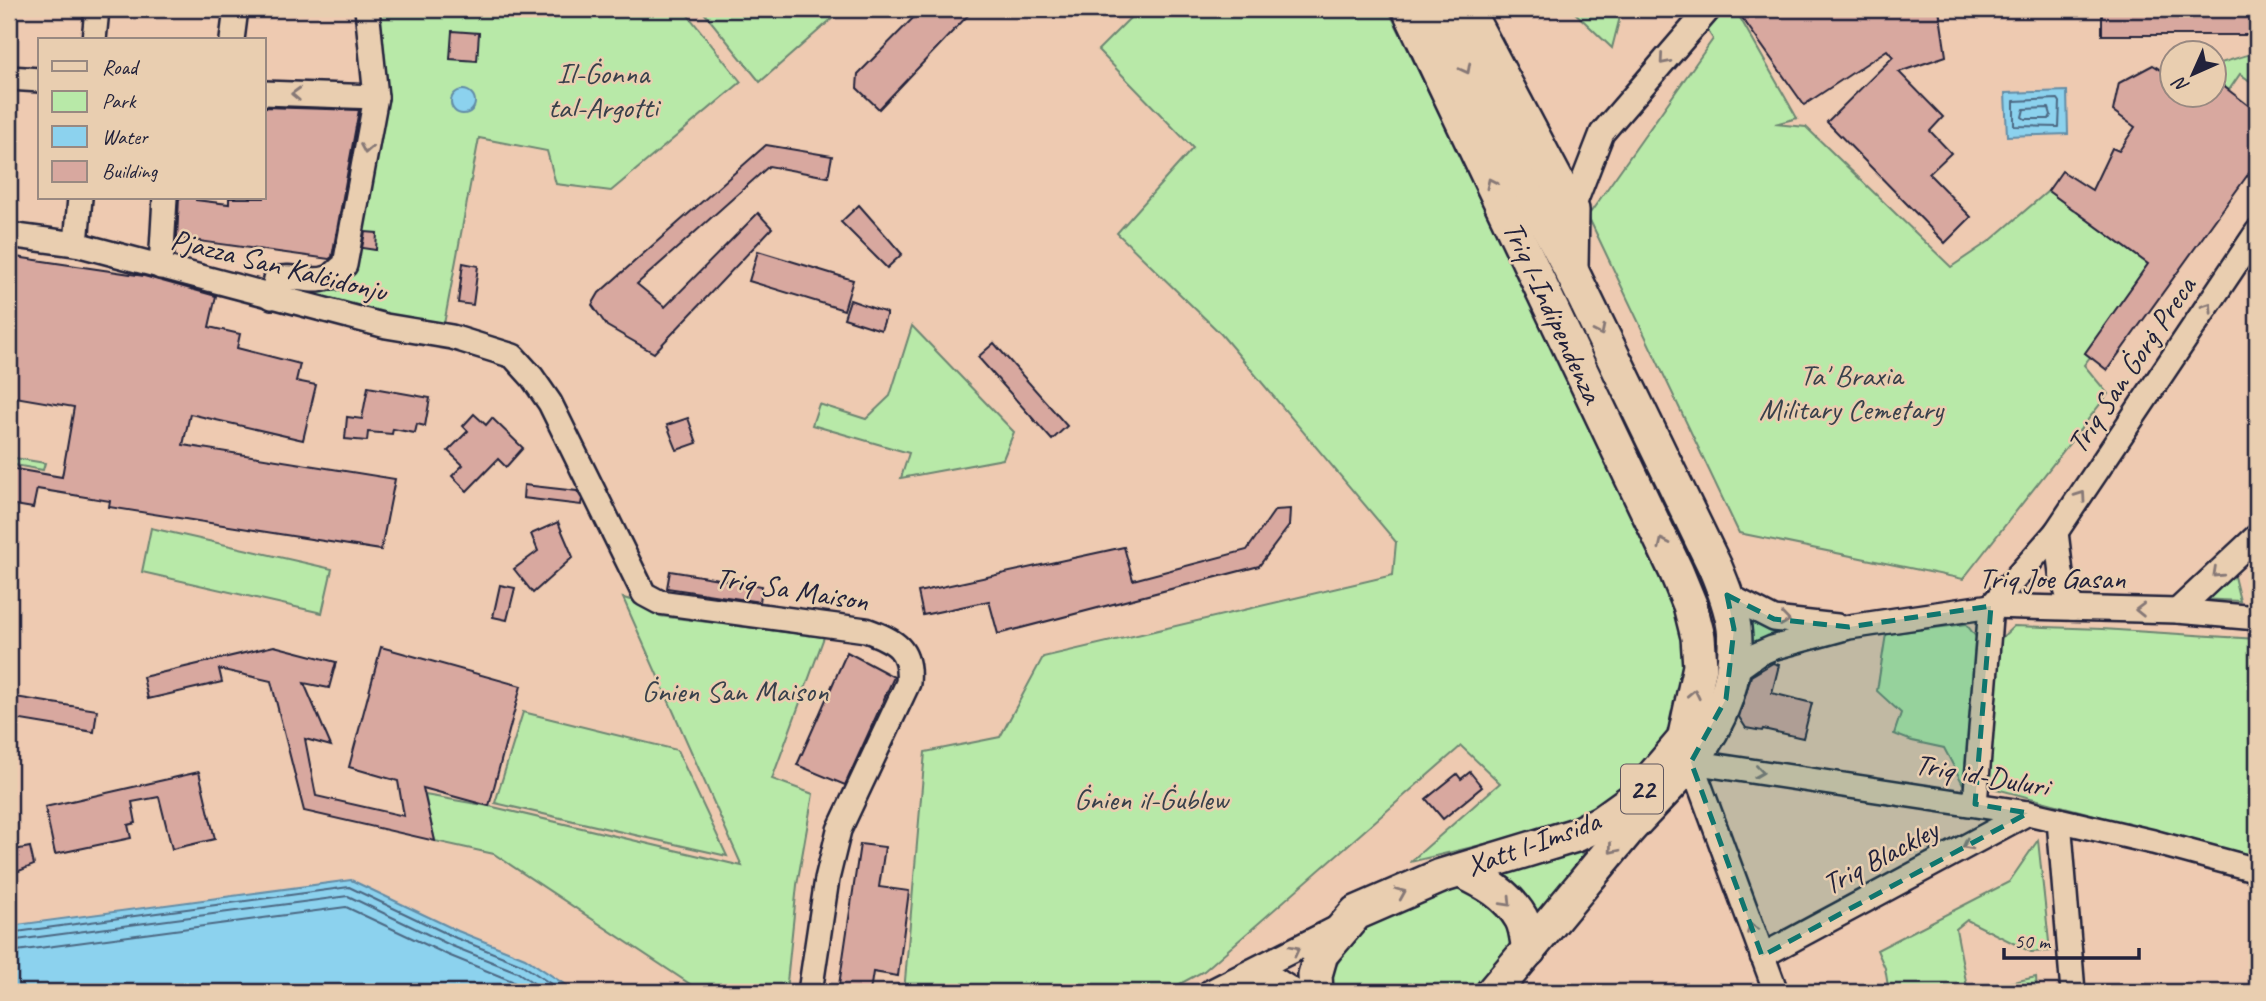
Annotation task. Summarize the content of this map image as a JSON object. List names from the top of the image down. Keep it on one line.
{"streets":{"highway":["Triq l-Indipendenza","22","Xatt l-Imsida"],"street":["Pjazza San Kalċidonju","Triq San Ġorġ Preca","Triq Joe Gasan","Triq Sa Maison","Triq id-Duluri","Triq Blackley"]},"crossings":[["Pjazza San Kalċidonju","Triq Sa Maison"],["Triq l-Indipendenza","Triq Joe Gasan"],["Triq l-Indipendenza","Xatt l-Imsida"],["Triq San Ġorġ Preca","Triq Joe Gasan"],["Triq Joe Gasan","Xatt l-Imsida"],["Triq id-Duluri","Xatt l-Imsida"],["Triq id-Duluri","Triq Blackley"]],"one_way":["Triq id-Duluri","Triq Blackley"],"parks":["Il-Ġonna tal-Argotti","Ta' Braxia Military Cemetary","Ġnien San Maison","Ġnien il-Ġublew"],"legend":["Road","Park","Water","Building"],"scale_bar":"50 m","north":"bottom left"}
